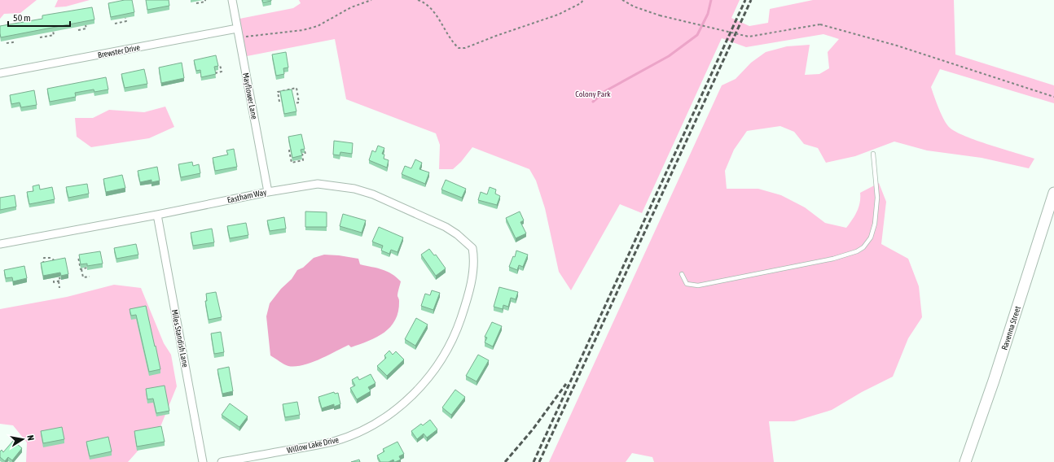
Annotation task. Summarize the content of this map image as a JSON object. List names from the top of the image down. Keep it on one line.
{"streets":{"street":["Brewster Drive","Mayflower Lane","Eastham Way","Ravenna Street","Miles Standish Lane","Willow Lake Drive"]},"crossings":[["Brewster Drive","Mayflower Lane"],["Mayflower Lane","Eastham Way"],["Eastham Way","Miles Standish Lane"],["Eastham Way","Willow Lake Drive"]],"parks":["Colony Park"],"scale_bar":"50 m","north":"right"}
